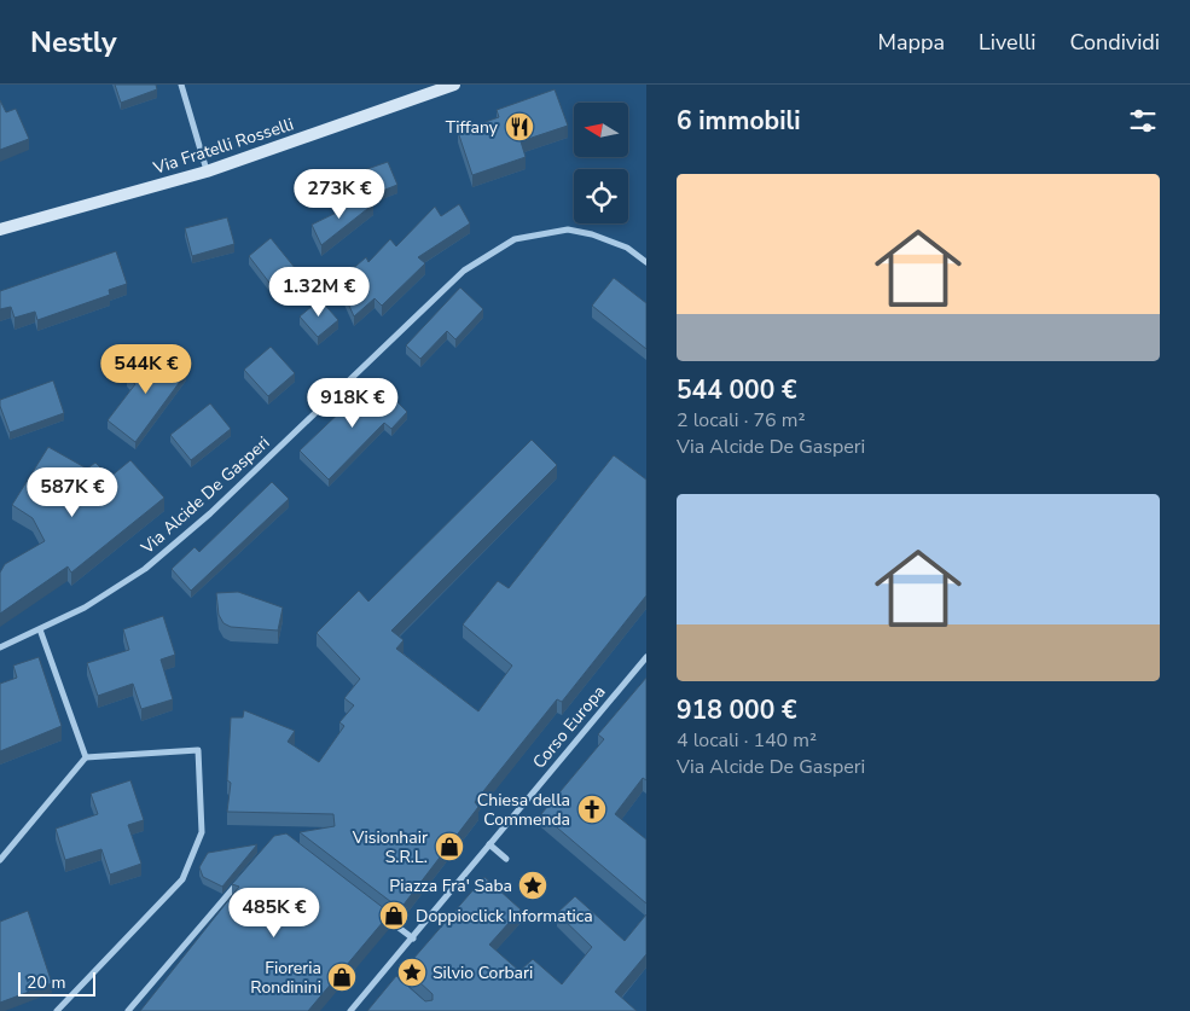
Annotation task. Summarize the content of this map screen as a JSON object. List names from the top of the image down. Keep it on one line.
{"streets":{"main road":["Via Fratelli Rosselli"],"street":["Via Alcide De Gasperi","Corso Europa"]},"places":{"restaurant":["Tiffany"],"church":["Chiesa della Commenda"],"shop":["Visionhair S.R.L.","Doppioclick Informatica","Fioreria Rondinini"],"place":["Piazza Fra' Saba","Silvio Corbari"]},"scale_bar":"20 m","north":"left","page":{"header":"Nestly","nav":["Mappa","Livelli","Condividi"],"heading":"6 immobili","list":[{"name":"544 000 €","note":"2 locali · 76 m² · Via Alcide De Gasperi"},{"name":"918 000 €","note":"4 locali · 140 m² · Via Alcide De Gasperi"}],"price":["273K €","1.32M €","544K €","918K €","587K €","485K €"],"scale":"20 m"}}
